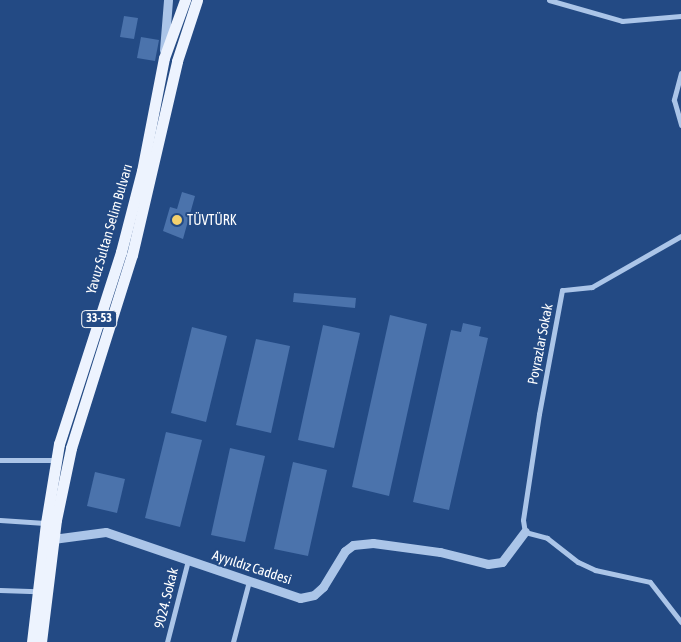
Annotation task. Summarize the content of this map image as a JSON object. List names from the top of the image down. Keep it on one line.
{"streets":{"main road":["Yavuz Sultan Selim Bulvarı","33-53"],"street":["Poyrazlar Sokak","Ayyıldız Caddesi","9024. Sokak"]},"crossings":[["Yavuz Sultan Selim Bulvarı","Ayyıldız Caddesi"],["Poyrazlar Sokak","Ayyıldız Caddesi"],["Ayyıldız Caddesi","9024. Sokak"]],"places":["TÜVTÜRK"]}
